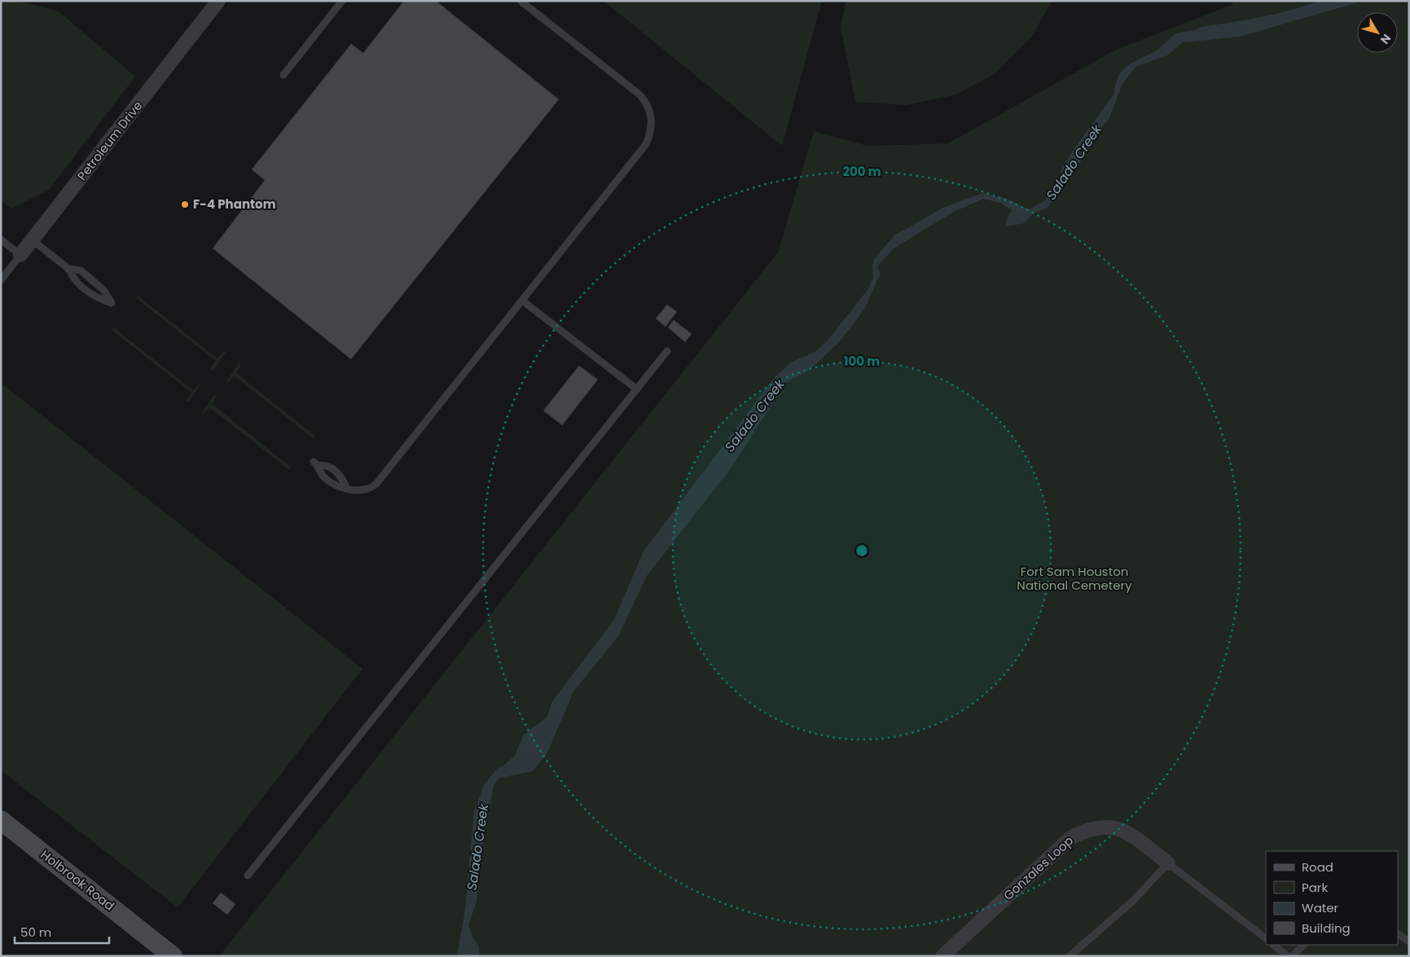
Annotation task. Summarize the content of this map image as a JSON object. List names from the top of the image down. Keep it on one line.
{"streets":{"street":["Petroleum Drive","Gonzales Loop","Holbrook Road"]},"water":["Salado Creek"],"parks":["Fort Sam Houston National Cemetery"],"places":["F-4 Phantom"],"legend":["Road","Park","Water","Building"],"scale_bar":"50 m","north":"bottom right","rings":["200 m","100 m"]}
